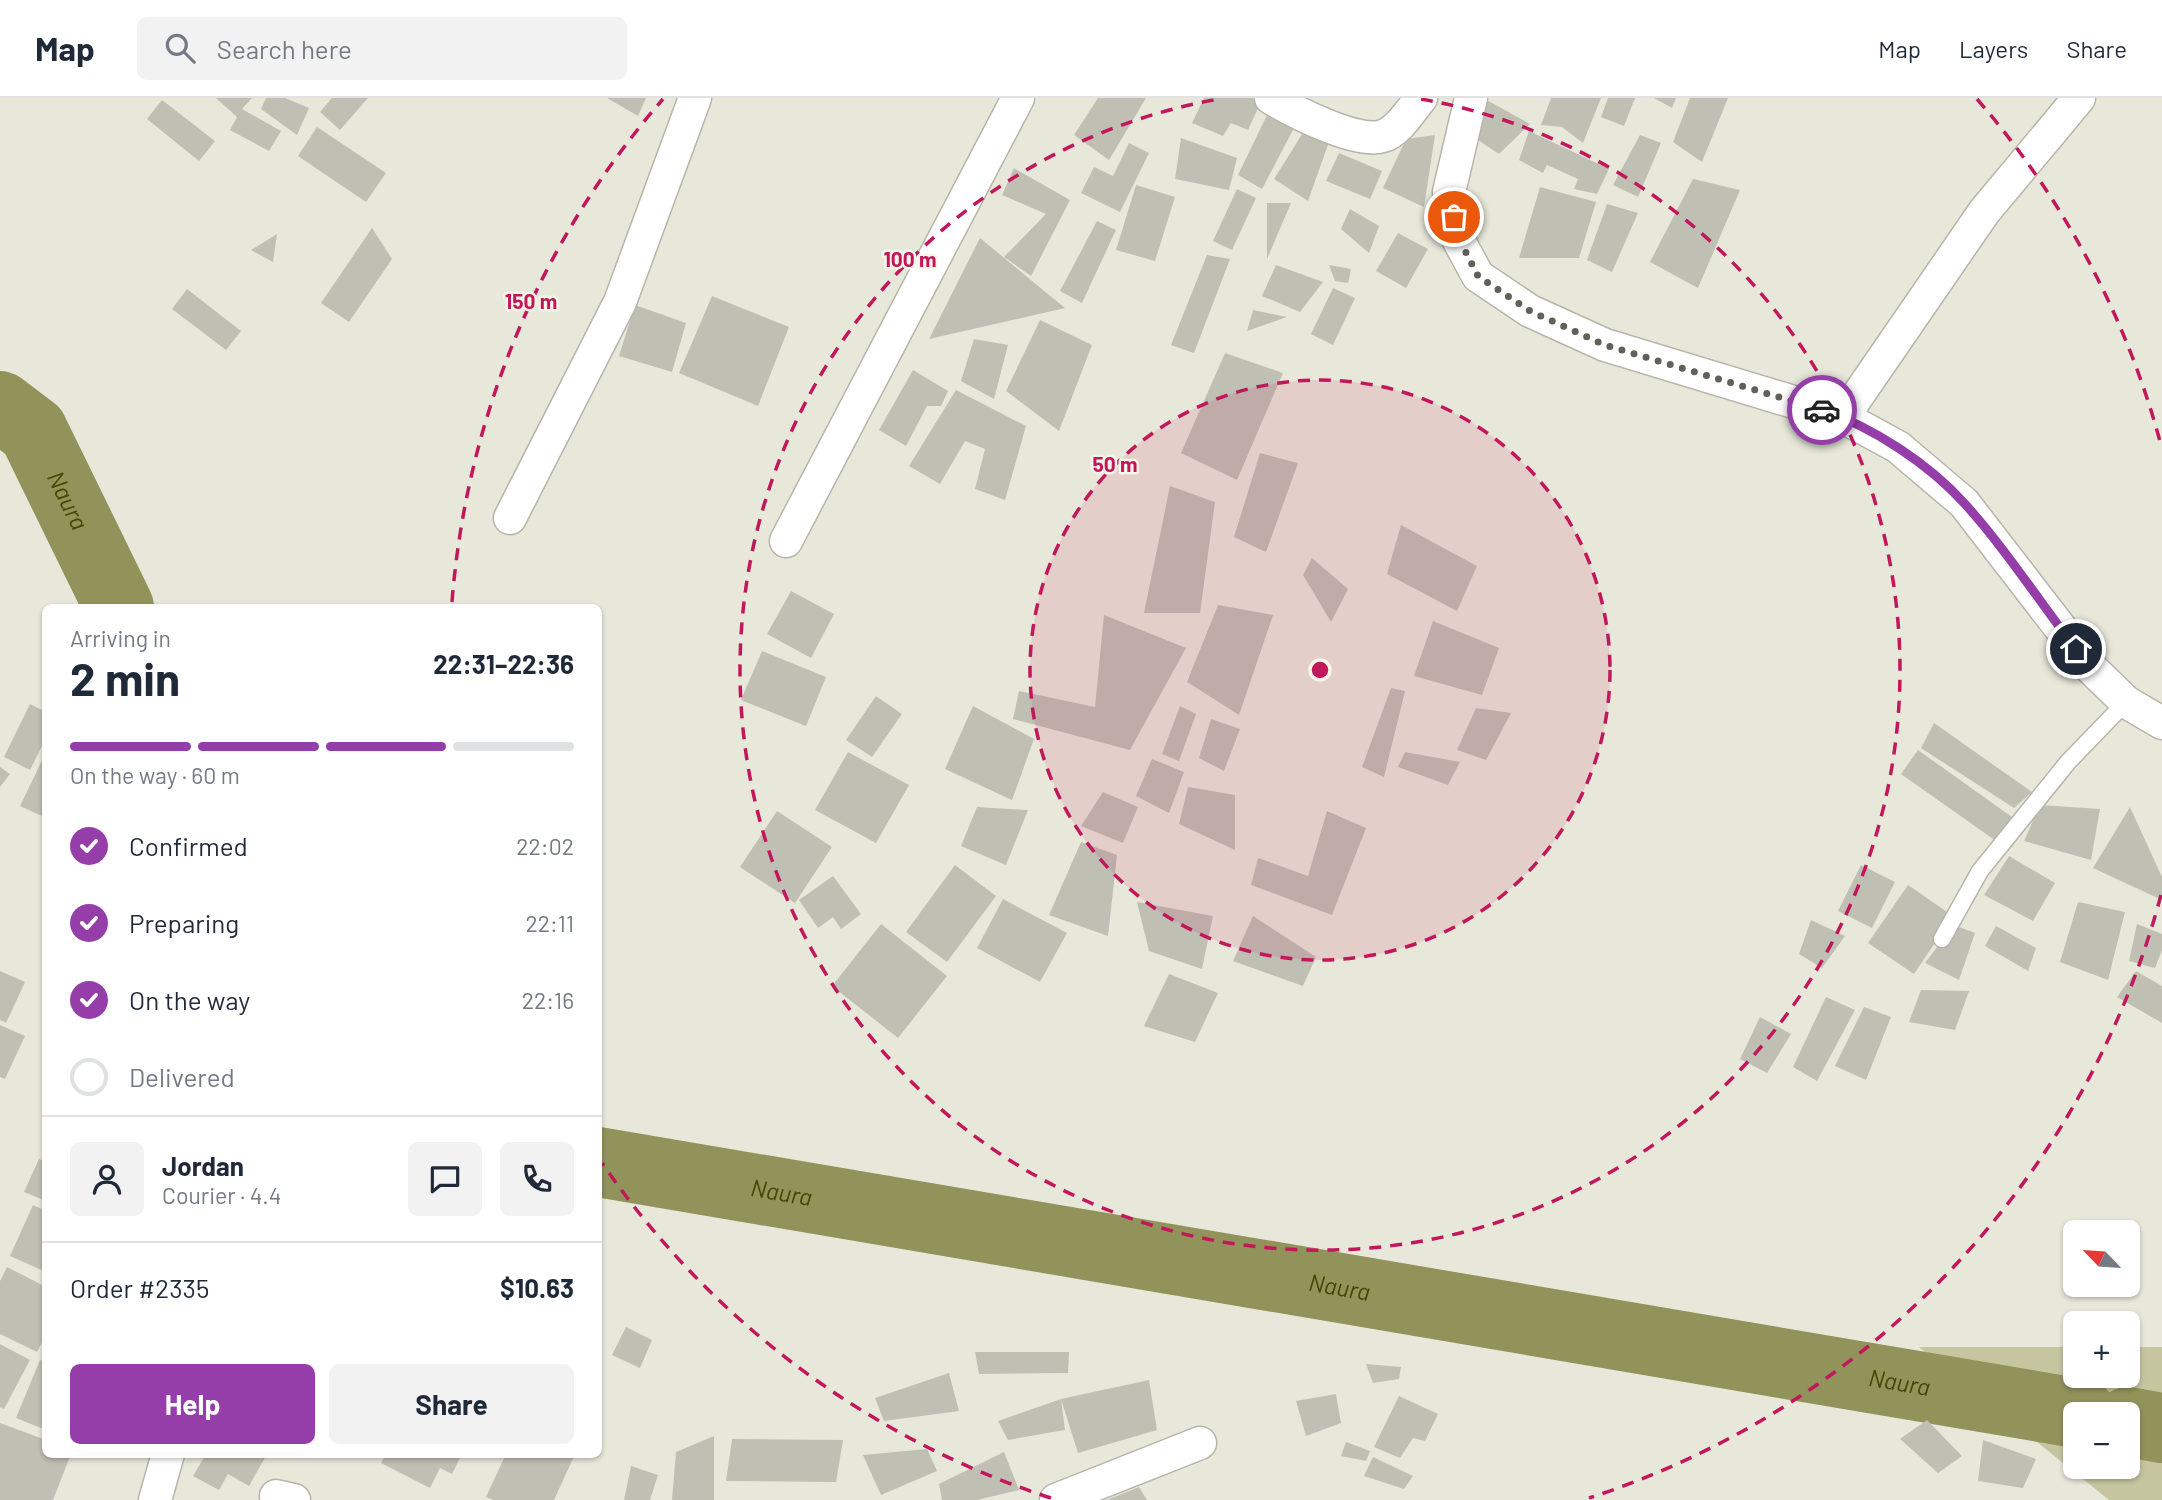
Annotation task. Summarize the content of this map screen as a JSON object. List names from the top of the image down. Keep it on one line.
{"water":["Naura"],"north":"top left","page":{"header":"Map","search":"Search here","nav":["Map","Layers","Share"],"heading":["2 min","Arriving in","22:31–22:36"],"panel":["Jordan","Courier · 4.4","Order #2335","$10.63"],"bar":"On the way · 60 m","list":[["Confirmed","22:02"],["Preparing","22:11"],["On the way","22:16"],"Delivered"],"map_buttons":["+","−"],"buttons":["Help","Share"]},"rings":["100 m","150 m","50 m"]}
